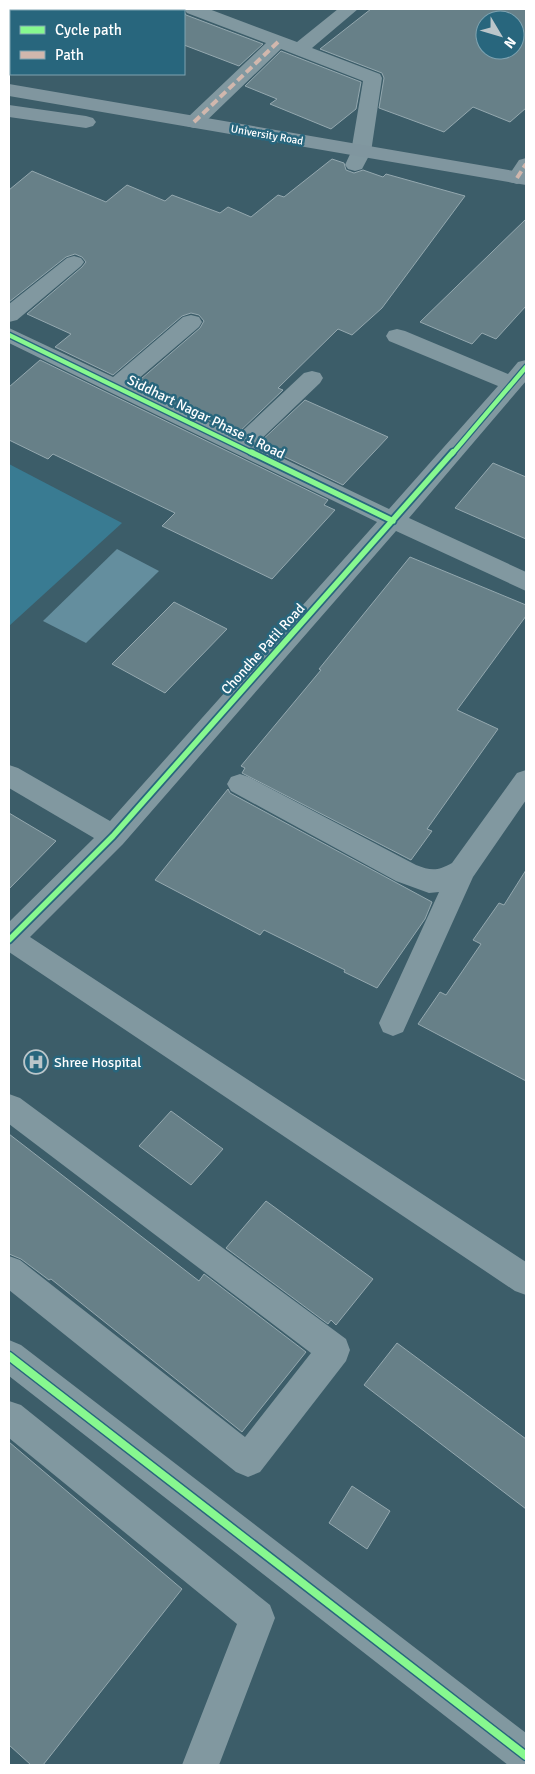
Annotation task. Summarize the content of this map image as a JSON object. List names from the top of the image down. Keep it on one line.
{"streets":{"main road":["University Road"],"street":["Siddhart Nagar Phase 1 Road","Chondhe Patil Road"]},"crossings":[["Siddhart Nagar Phase 1 Road","Chondhe Patil Road"]],"places":{"hospital":["Shree Hospital"]},"legend":["Cycle path","Path"],"north":"bottom right"}
